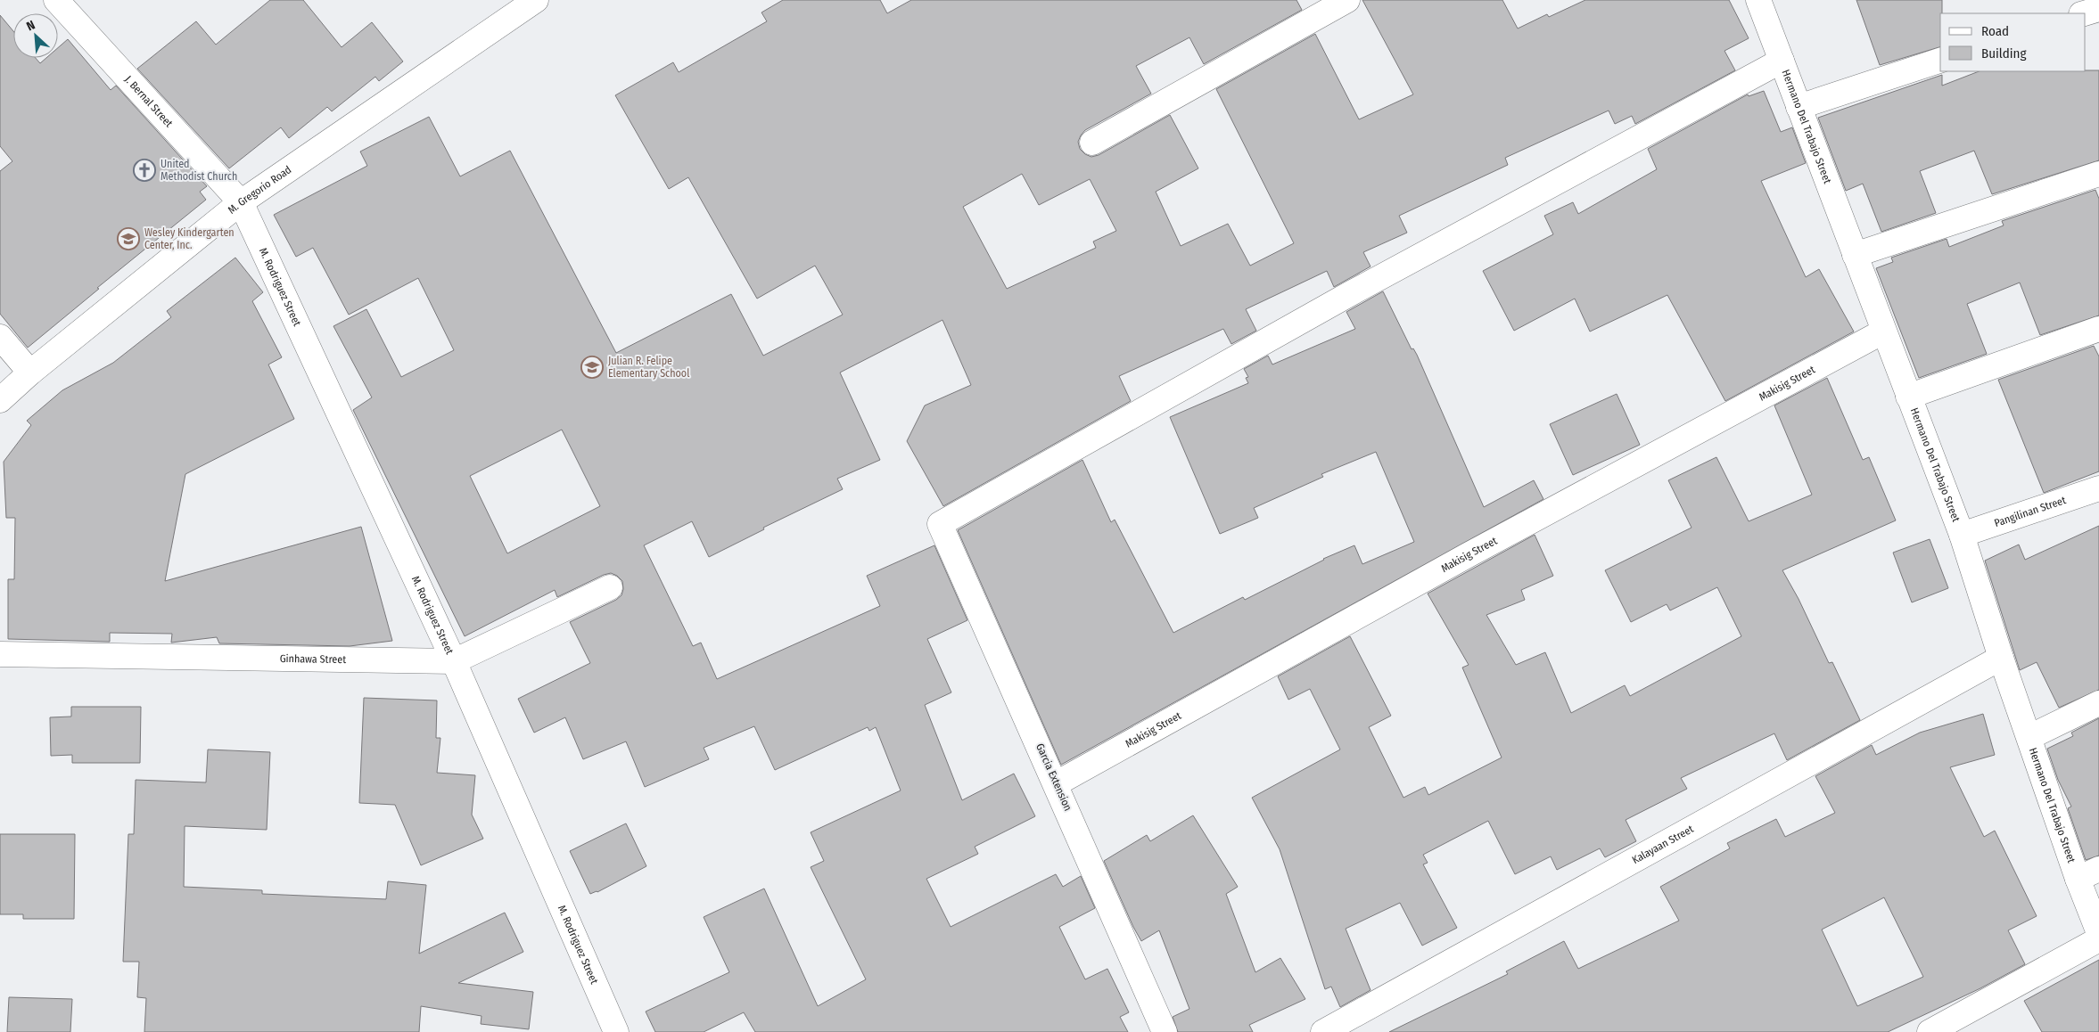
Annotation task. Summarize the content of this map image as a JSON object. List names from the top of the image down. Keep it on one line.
{"streets":{"street":["J. Bernal Street","Hermano Del Trabajo Street","M. Gregorio Road","M. Rodriguez Street","Makisig Street","Pangilinan Street","Ginhawa Street","Garcia Extension","Kalayaan Street"]},"crossings":[["J. Bernal Street","M. Gregorio Road"],["J. Bernal Street","M. Rodriguez Street"],["Hermano Del Trabajo Street","Makisig Street"],["Hermano Del Trabajo Street","Pangilinan Street"],["Hermano Del Trabajo Street","Garcia Extension"],["Hermano Del Trabajo Street","Kalayaan Street"],["M. Gregorio Road","M. Rodriguez Street"],["M. Rodriguez Street","Ginhawa Street"],["Makisig Street","Garcia Extension"]],"places":{"church":["United Methodist Church"],"school or university":["Wesley Kindergarten Center, Inc.","Julian R. Felipe Elementary School"]},"legend":["Road","Building"],"north":"top left"}
